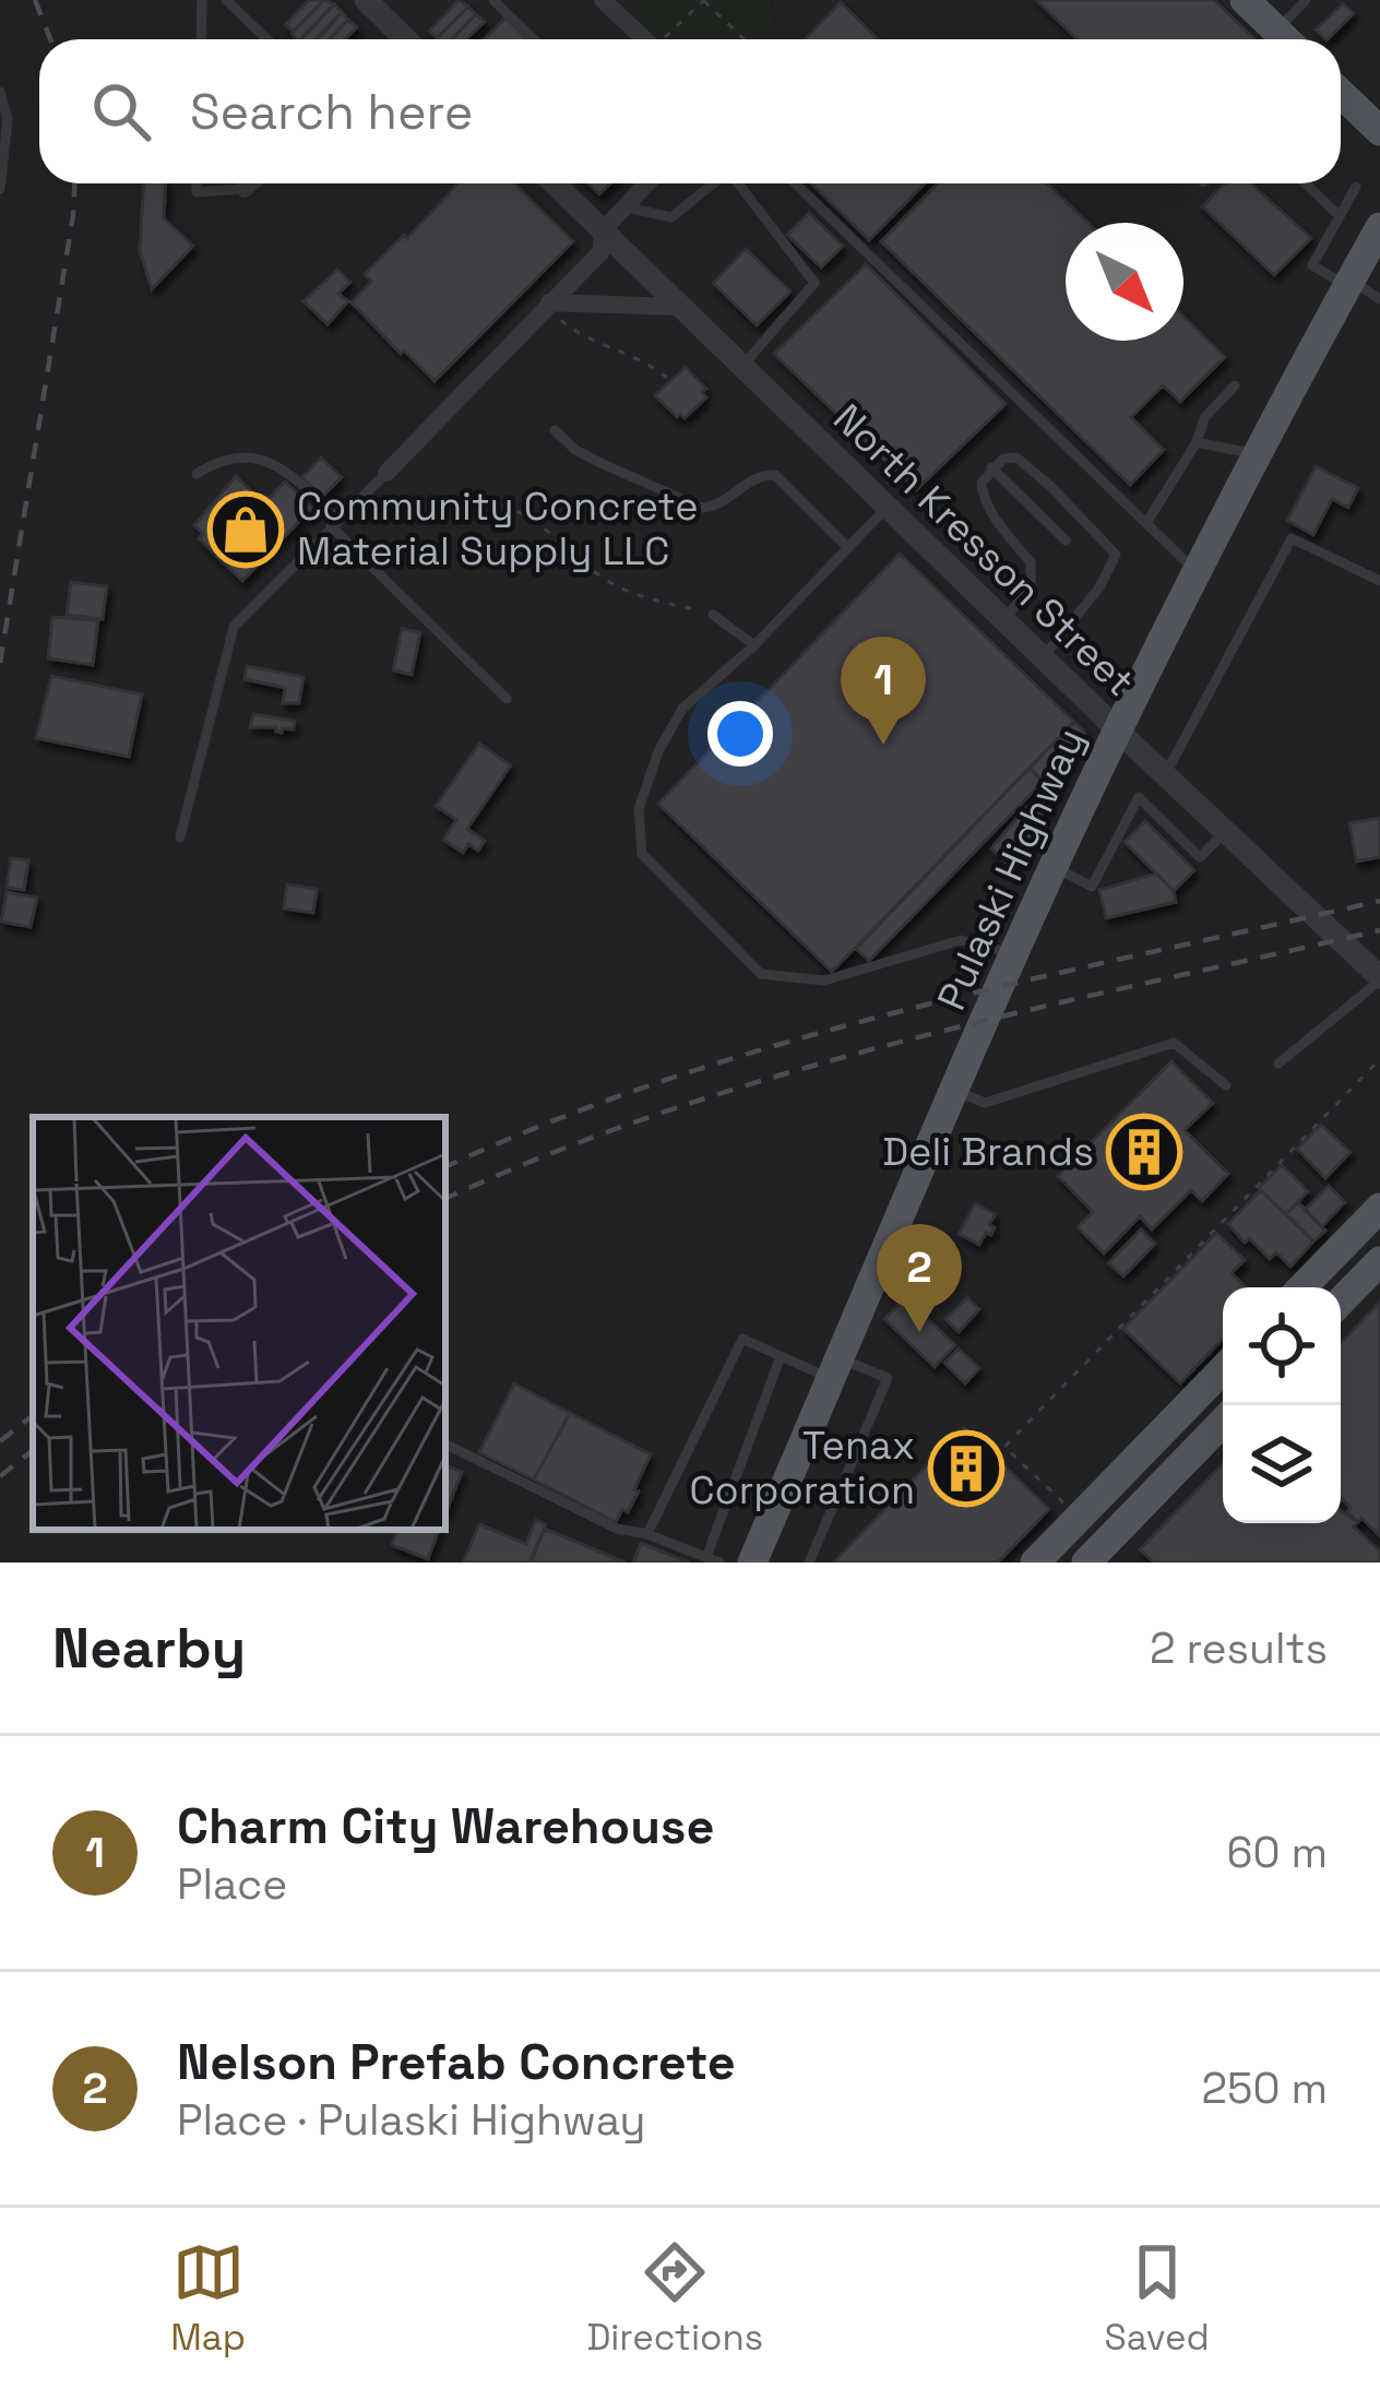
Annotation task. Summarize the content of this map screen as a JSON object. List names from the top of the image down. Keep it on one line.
{"streets":{"main road":["Pulaski Highway"],"street":["North Kresson Street"]},"crossings":[["North Kresson Street","Pulaski Highway"]],"places":{"shop":["Community Concrete Material Supply LLC"],"building":["Deli Brands","Tenax Corporation"]},"north":"bottom right","page":{"search":"Search here","pins":["1","2"],"heading":["Nearby","2 results"],"list":[{"mark":"1","name":"Charm City Warehouse","note":"Place","value":"60 m"},{"mark":"2","name":"Nelson Prefab Concrete","note":"Place · Pulaski Highway","value":"250 m"}],"nav":["Map","Directions","Saved"]}}
